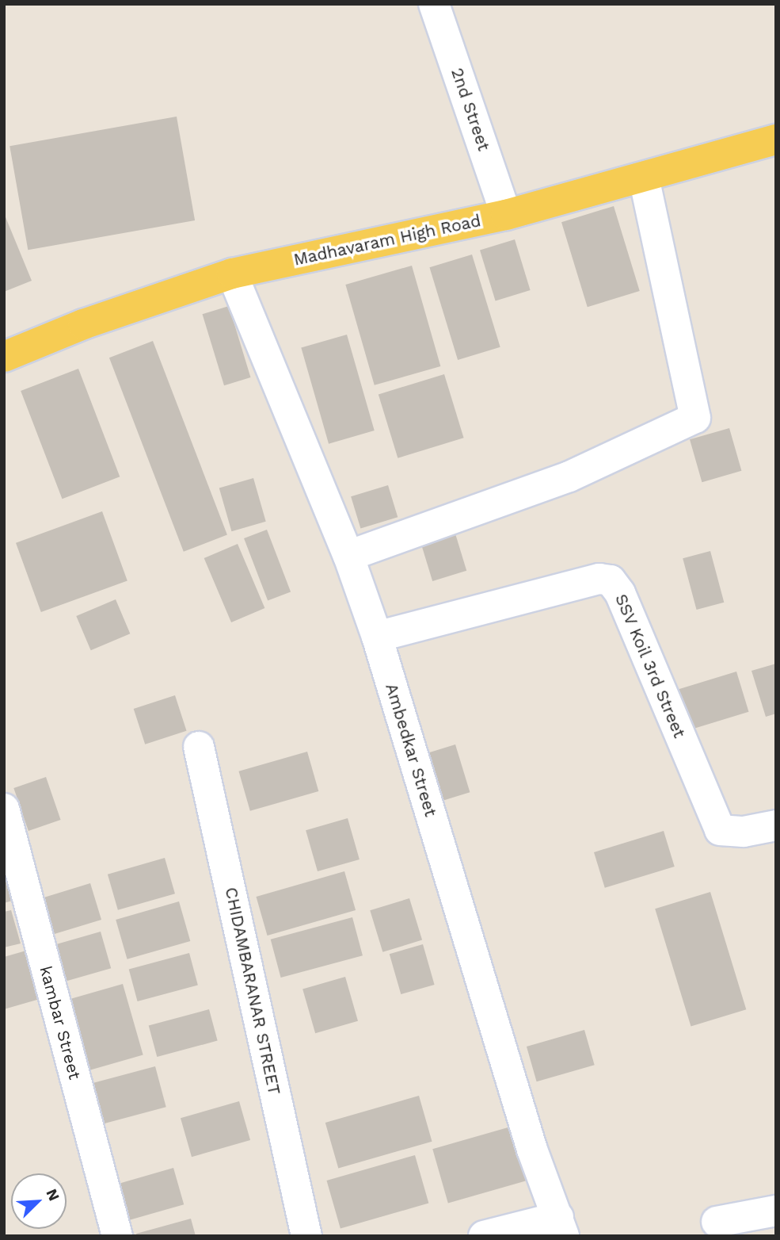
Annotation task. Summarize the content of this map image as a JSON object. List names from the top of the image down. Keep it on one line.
{"streets":{"main road":["Madhavaram High Road"],"street":["2nd Street","SSV Koil 3rd Street","Ambedkar Street","CHIDAMBARANAR STREET","kambar Street"]},"crossings":[["2nd Street","Madhavaram High Road"],["Madhavaram High Road","Ambedkar Street"],["SSV Koil 3rd Street","Ambedkar Street"]],"north":"top right"}
